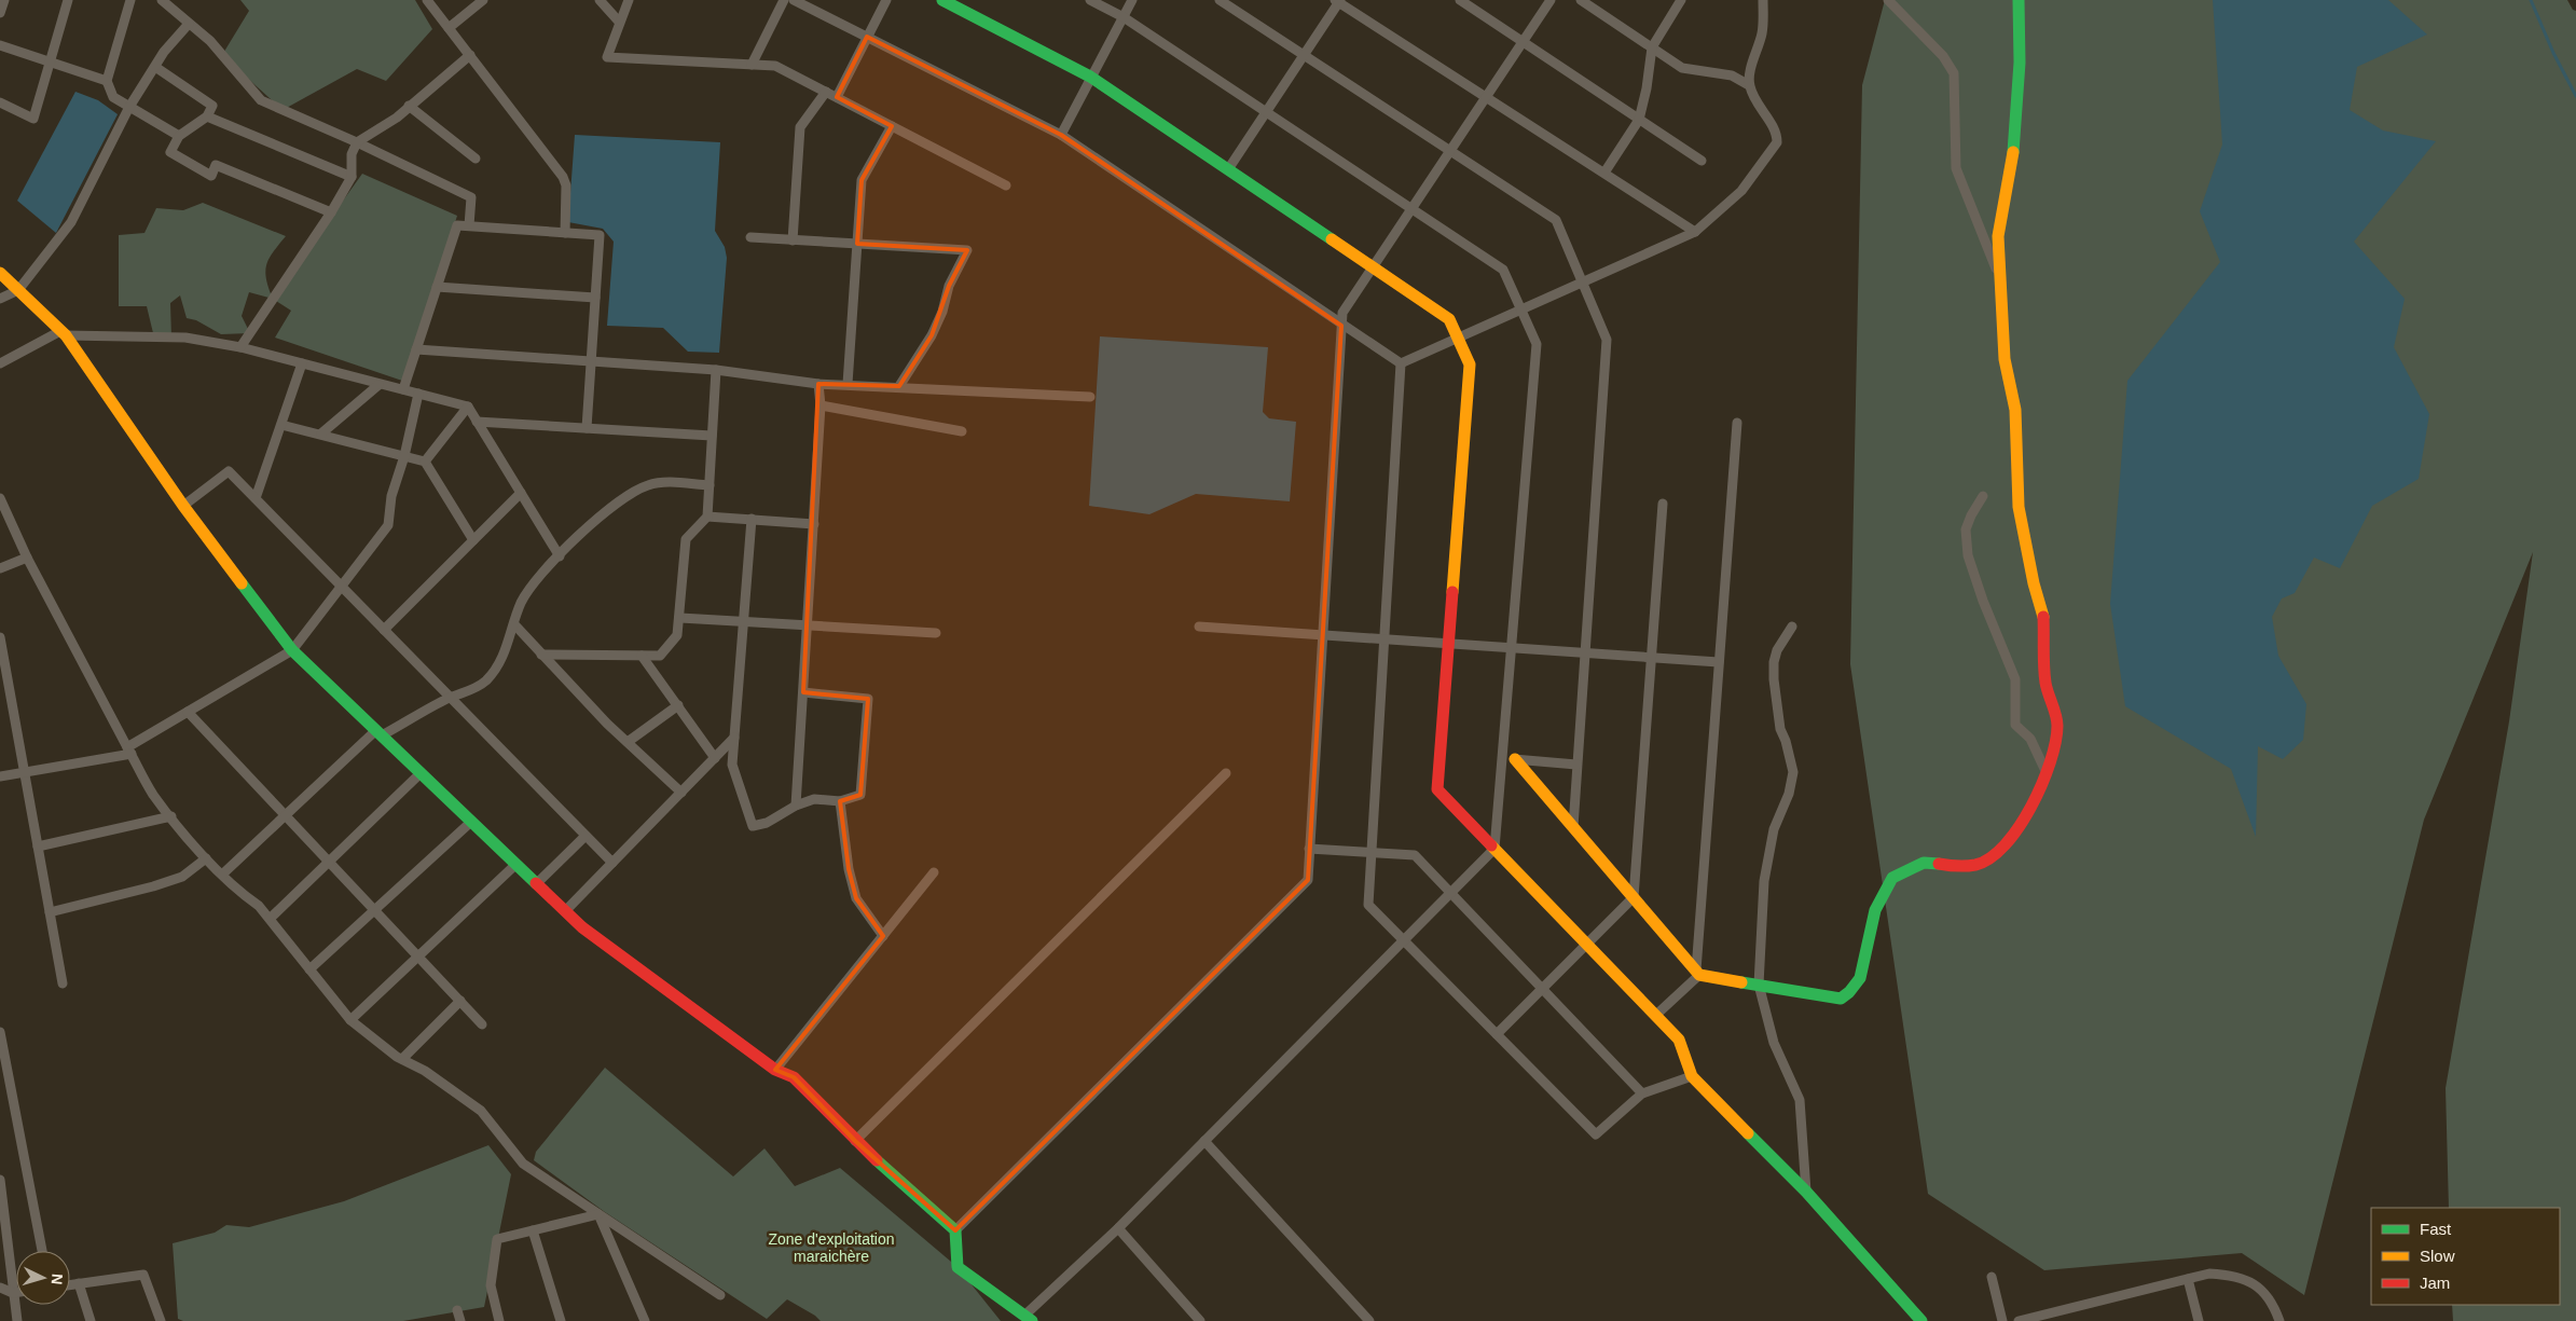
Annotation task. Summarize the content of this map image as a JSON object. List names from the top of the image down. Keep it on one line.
{"parks":["Zone d'exploitation maraichère"],"legend":["Fast","Slow","Jam"],"north":"right"}
